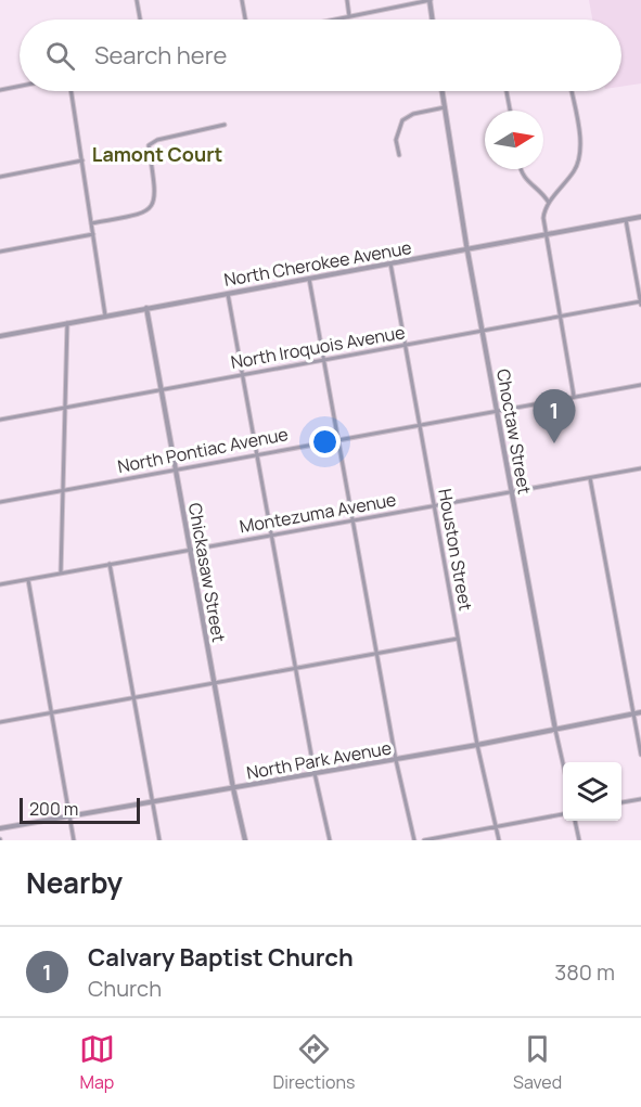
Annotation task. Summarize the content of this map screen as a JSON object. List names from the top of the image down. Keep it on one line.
{"streets":{"street":["North Cherokee Avenue","North Iroquois Avenue","Choctaw Street","North Pontiac Avenue","Montezuma Avenue","Houston Street","Chickasaw Street","North Park Avenue"]},"crossings":[["North Cherokee Avenue","Choctaw Street"],["North Cherokee Avenue","Houston Street"],["North Cherokee Avenue","Chickasaw Street"],["North Iroquois Avenue","Choctaw Street"],["North Iroquois Avenue","Houston Street"],["North Iroquois Avenue","Chickasaw Street"],["Choctaw Street","North Pontiac Avenue"],["Choctaw Street","Montezuma Avenue"],["Choctaw Street","North Park Avenue"],["North Pontiac Avenue","Houston Street"],["North Pontiac Avenue","Chickasaw Street"],["Montezuma Avenue","Houston Street"],["Montezuma Avenue","Chickasaw Street"],["Houston Street","North Park Avenue"],["Chickasaw Street","North Park Avenue"]],"districts":["Lamont Court"],"scale_bar":"200 m","north":"right","page":{"search":"Search here","pins":"1","scale":"200 m","heading":"Nearby","list":[{"mark":"1","name":"Calvary Baptist Church","note":"Church","value":"380 m"}],"nav":["Map","Directions","Saved"]}}
